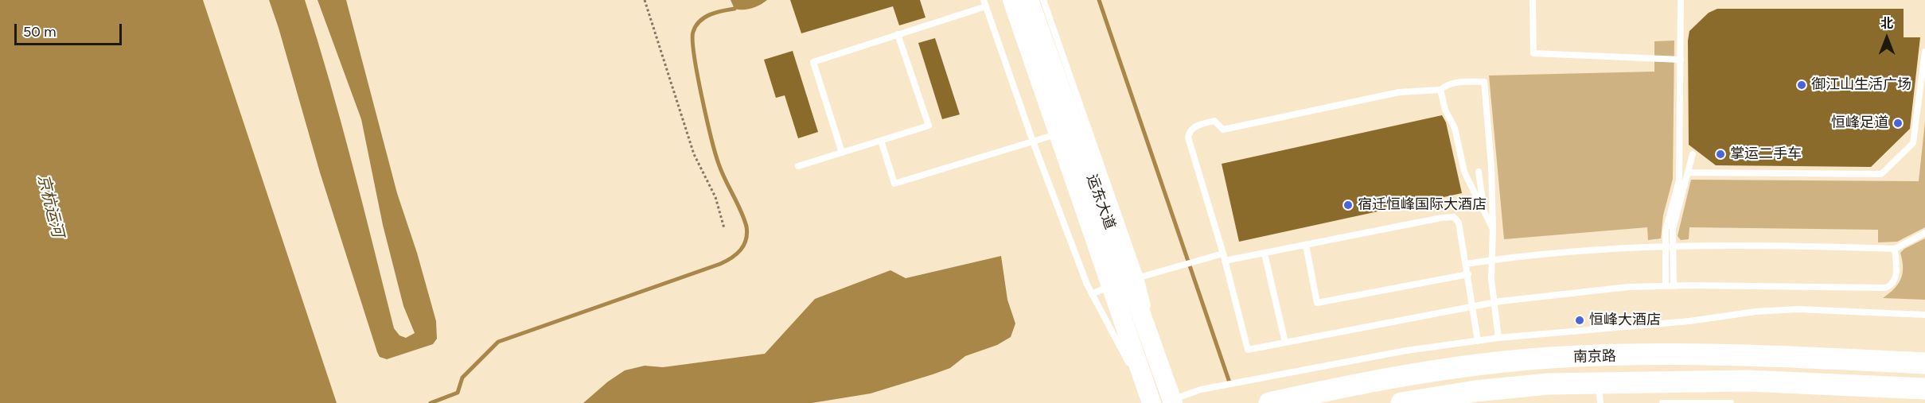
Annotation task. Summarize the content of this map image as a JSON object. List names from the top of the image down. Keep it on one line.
{"streets":{"main road":["运东大道","南京路"]},"water":["京杭运河"],"places":["御江山生活广场","恒峰足道","掌运二手车","宿迁恒峰国际大酒店","恒峰大酒店"],"scale_bar":"50 m","north":"top"}
